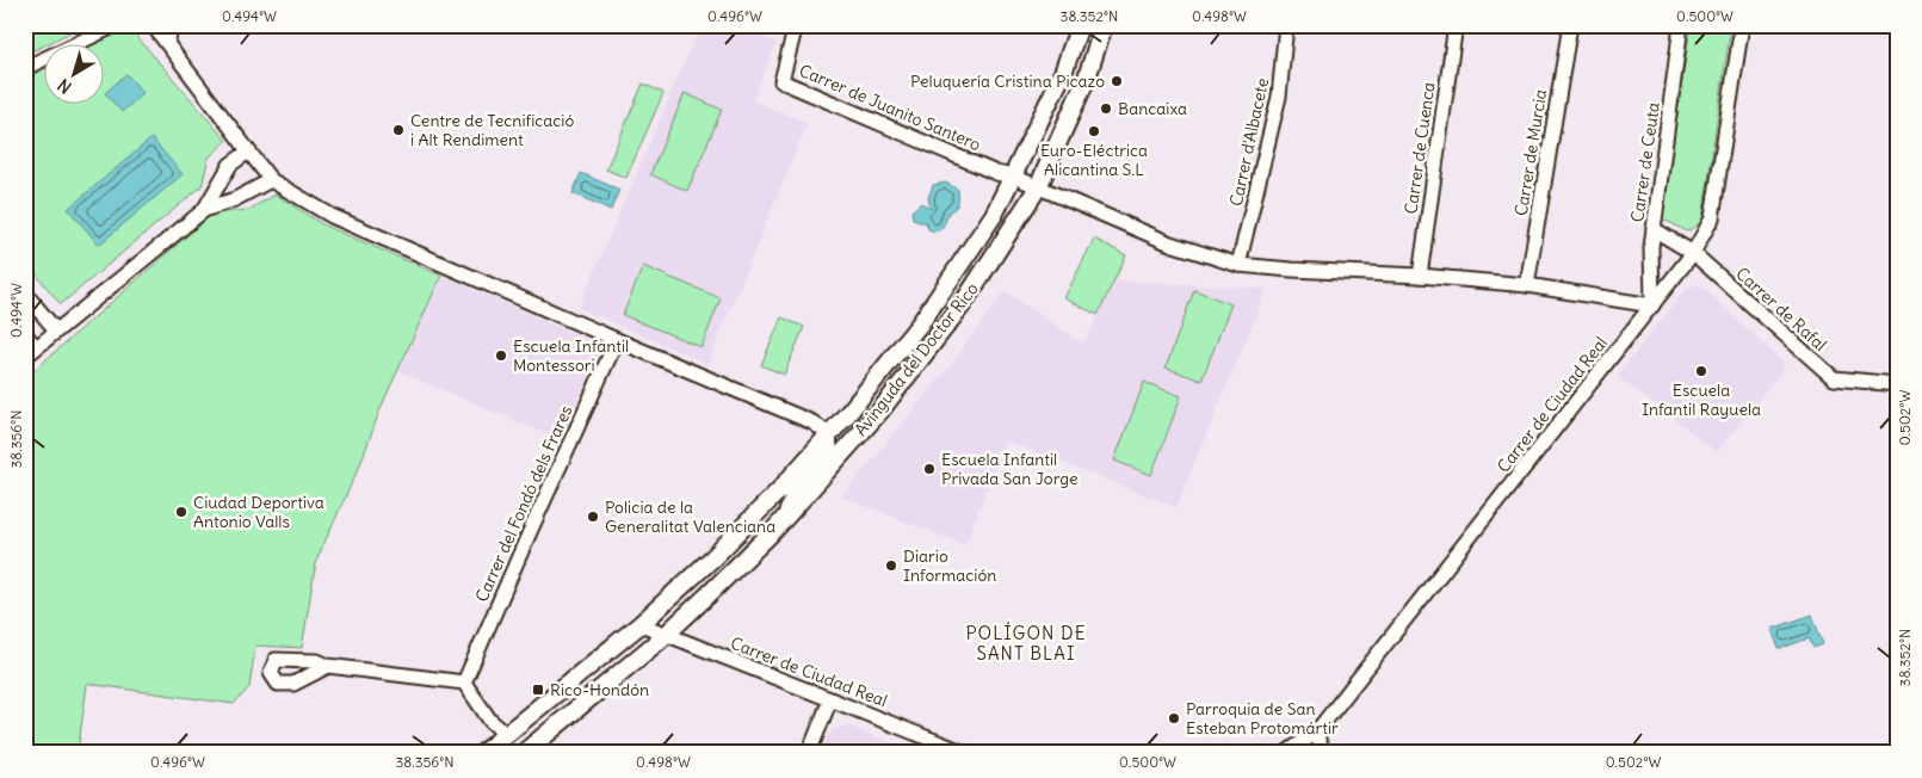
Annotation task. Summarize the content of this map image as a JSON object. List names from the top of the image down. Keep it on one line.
{"streets":{"street":["Carrer de Juanito Santero","Carrer d'Albacete","Carrer de Cuenca","Carrer de Murcia","Carrer de Ceuta","Carrer de Rafal","Avinguda del Doctor Rico","Carrer de Ciudad Real","Carrer del Fondó dels Frares"]},"crossings":[["Carrer de Juanito Santero","Carrer d'Albacete"],["Carrer de Juanito Santero","Carrer de Cuenca"],["Carrer de Juanito Santero","Carrer de Murcia"],["Carrer de Juanito Santero","Carrer de Ceuta"],["Carrer de Juanito Santero","Avinguda del Doctor Rico"],["Carrer de Juanito Santero","Carrer de Ciudad Real"],["Carrer de Ceuta","Carrer de Rafal"],["Carrer de Ceuta","Carrer de Ciudad Real"],["Carrer de Rafal","Carrer de Ciudad Real"],["Avinguda del Doctor Rico","Carrer de Ciudad Real"]],"districts":["POLÍGON DE SANT BLAI"],"places":{"other":["Peluquería Cristina Picazo","Bancaixa","Centre de Tecnificació i Alt Rendiment","Euro-Eléctrica Alicantina S.L","Escuela Infantil Montessori","Escuela Infantil Rayuela","Escuela Infantil Privada San Jorge","Ciudad Deportiva Antonio Valls","Policia de la Generalitat Valenciana","Diario Información","Parroquia de San Esteban Protomártir"],"transit":["Rico-Hondón"]},"north":"bottom left","coordinates":["0.494°W","0.496°W","38.352°N","0.498°W","0.500°W","0.502°W","38.356°N"]}
